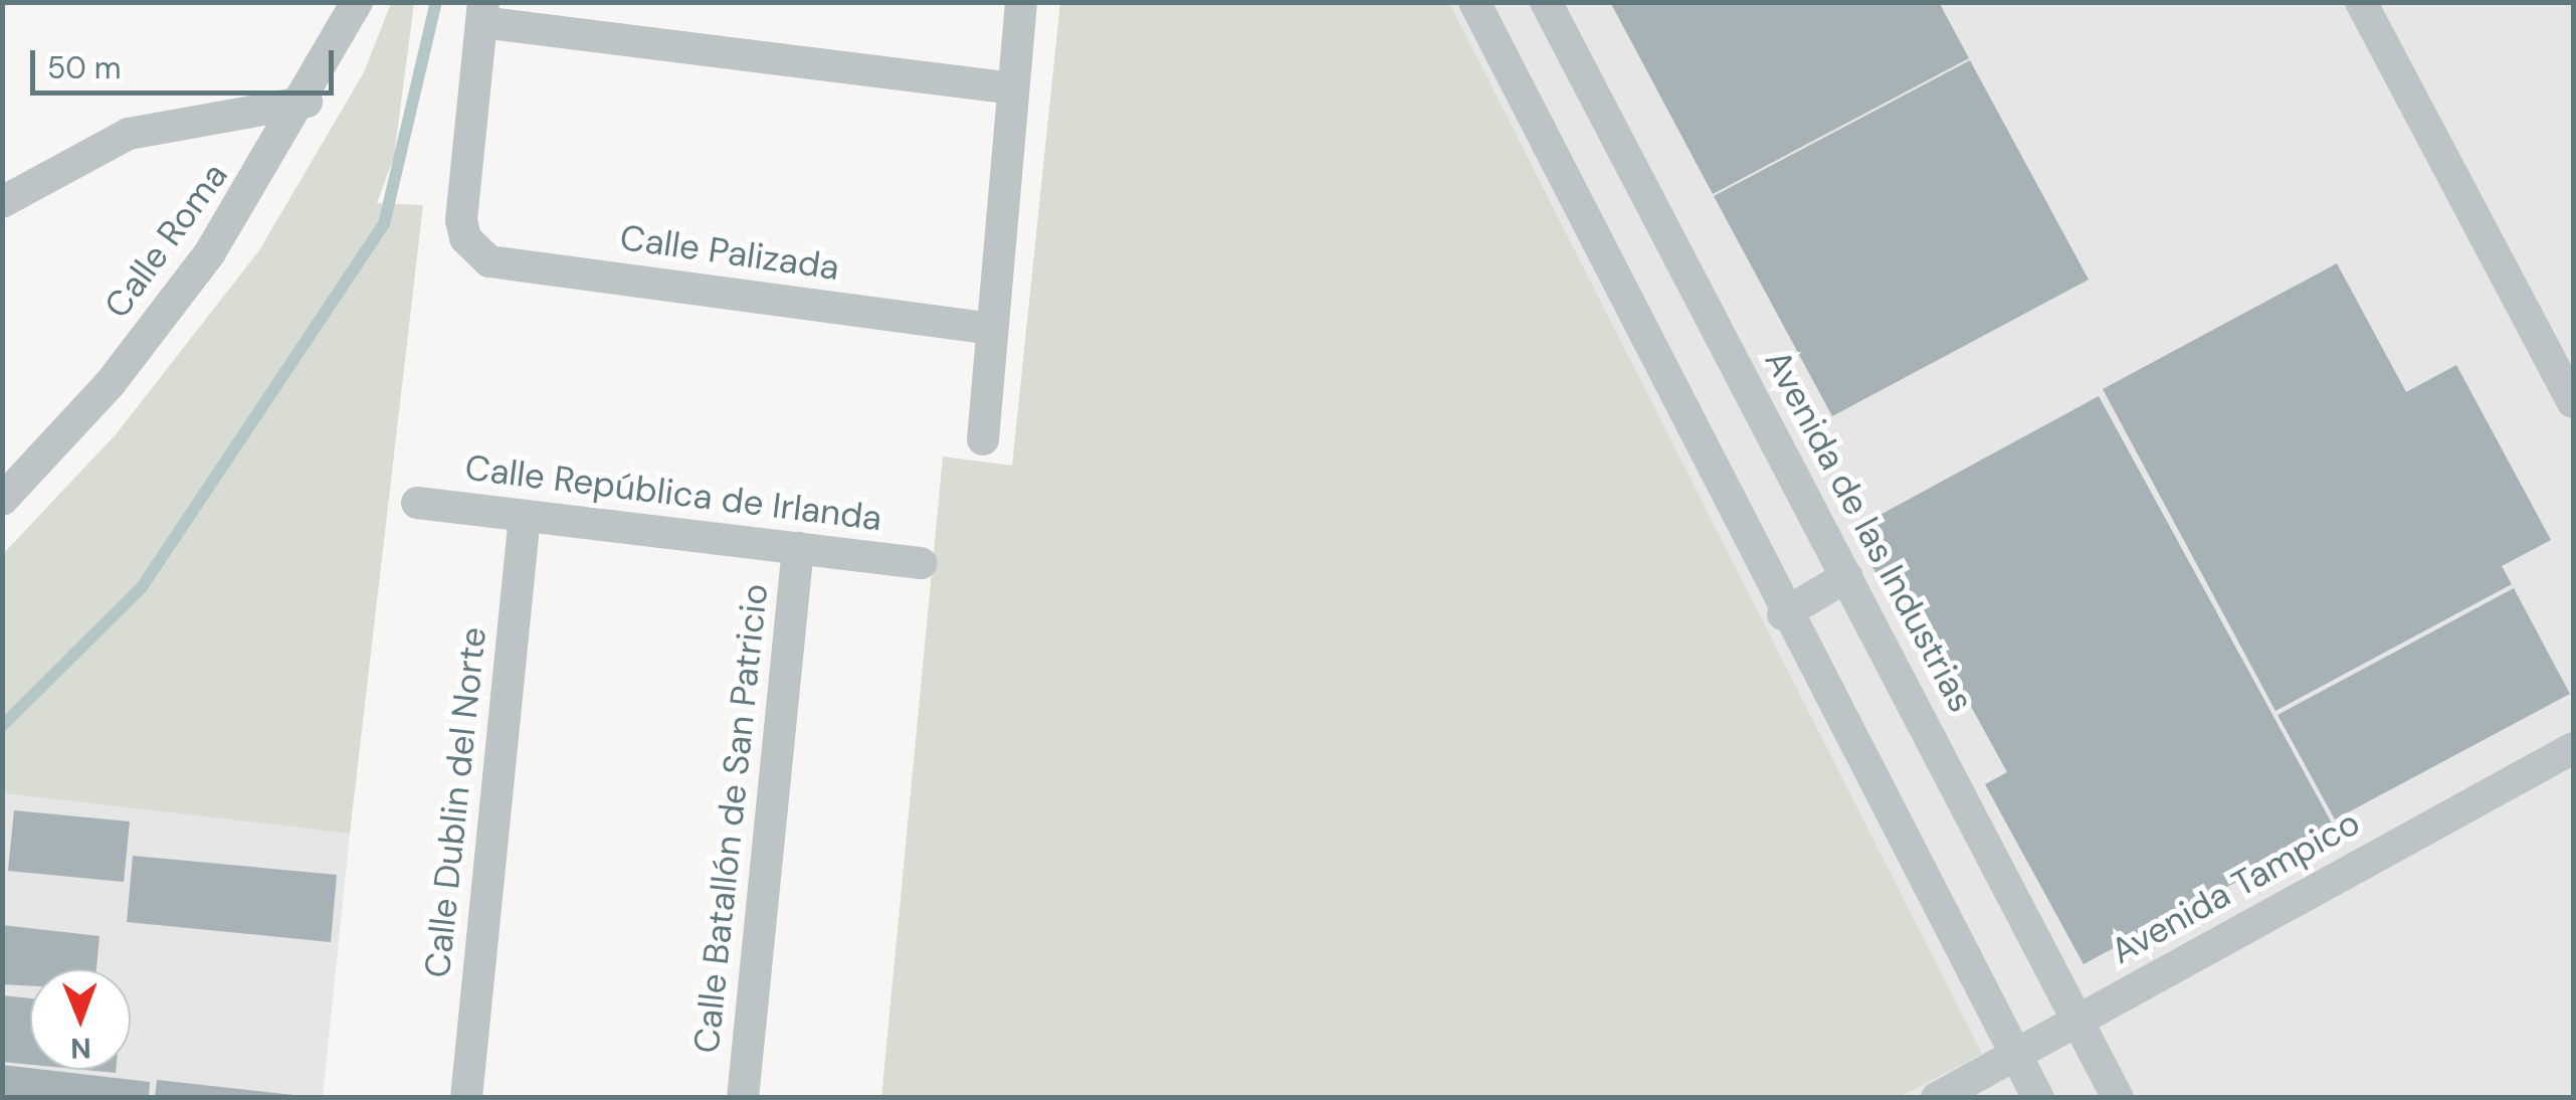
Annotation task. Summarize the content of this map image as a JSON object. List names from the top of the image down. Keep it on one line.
{"streets":{"street":["Calle Roma","Calle Palizada","Calle República de Irlanda","Avenida de las Industrias","Calle Dublin del Norte","Calle Batallón de San Patricio","Avenida Tampico"]},"crossings":[["Calle República de Irlanda","Calle Dublin del Norte"],["Calle República de Irlanda","Calle Batallón de San Patricio"],["Avenida de las Industrias","Avenida Tampico"]],"scale_bar":"50 m","north":"bottom"}
